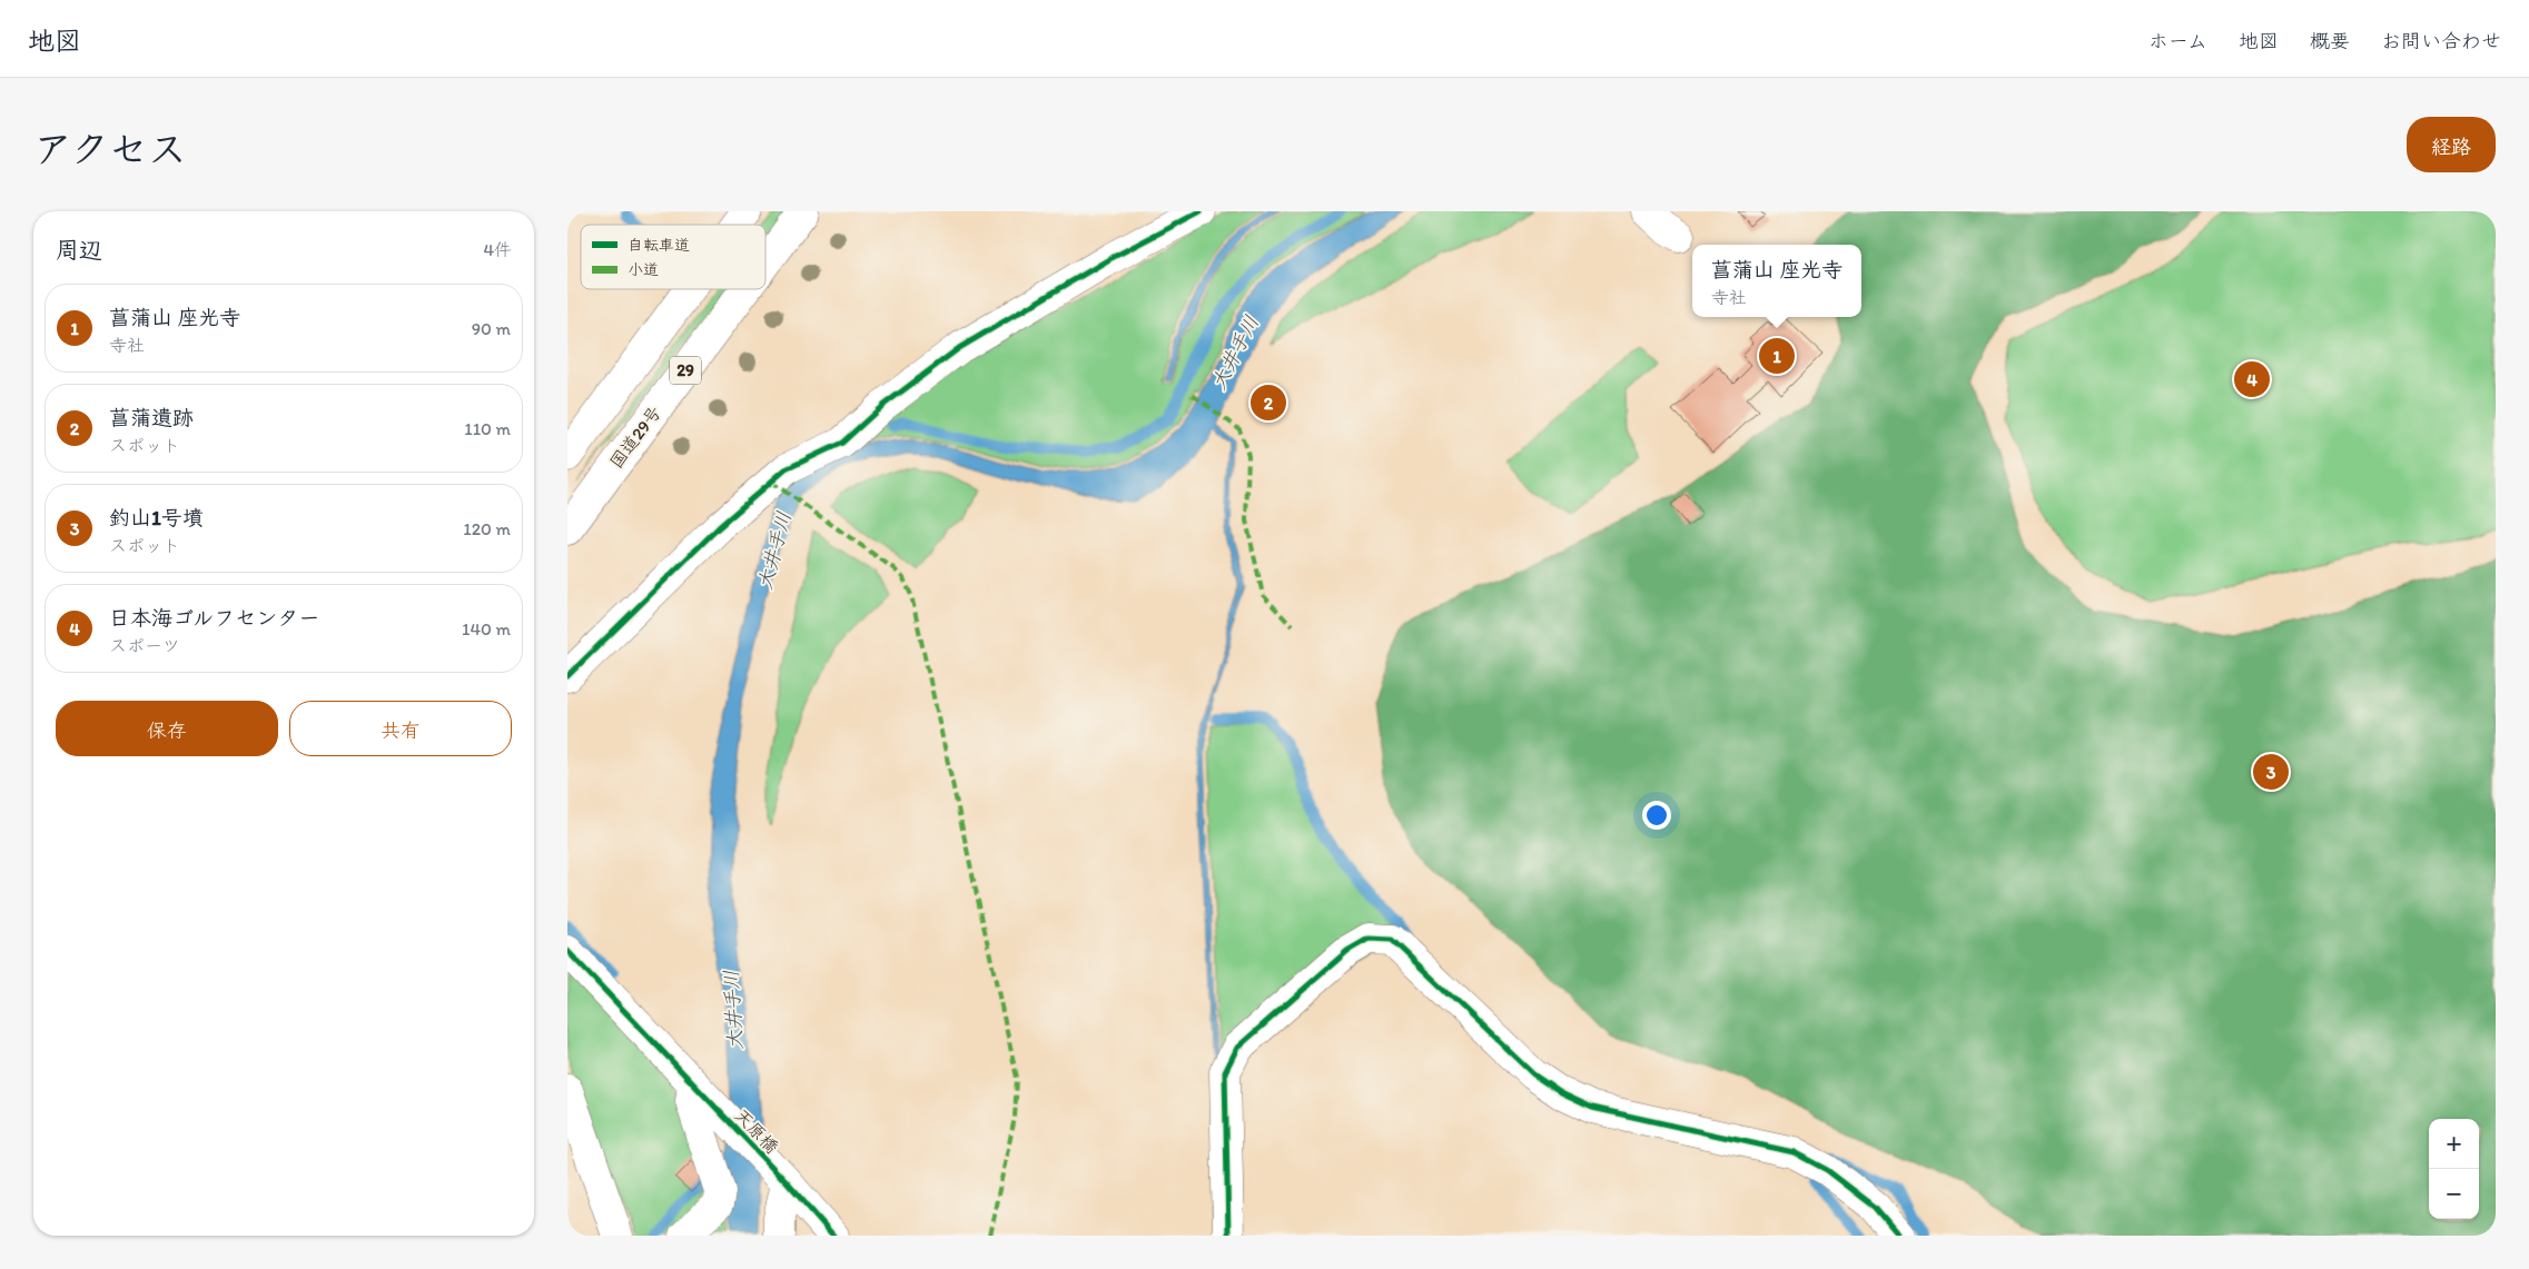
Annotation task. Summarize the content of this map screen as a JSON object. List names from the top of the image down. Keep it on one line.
{"streets":{"main road":["29","国道29号","天原橋"]},"water":["大井手川"],"legend":["自転車道","小道"],"page":{"header":"地図","nav":["ホーム","地図","概要","お問い合わせ"],"title":"アクセス","buttons":["経路",["保存","共有"]],"heading":["周辺","4件"],"popup":["菖蒲山 座光寺","寺社"],"list":[{"mark":"1","name":"菖蒲山 座光寺","note":"寺社","value":"90 m"},{"mark":"2","name":"菖蒲遺跡","note":"スポット","value":"110 m"},{"mark":"3","name":"釣山1号墳","note":"スポット","value":"120 m"},{"mark":"4","name":"日本海ゴルフセンター","note":"スポーツ","value":"140 m"}],"pins":["1","4","2","3"],"map_buttons":["+","−"]}}
